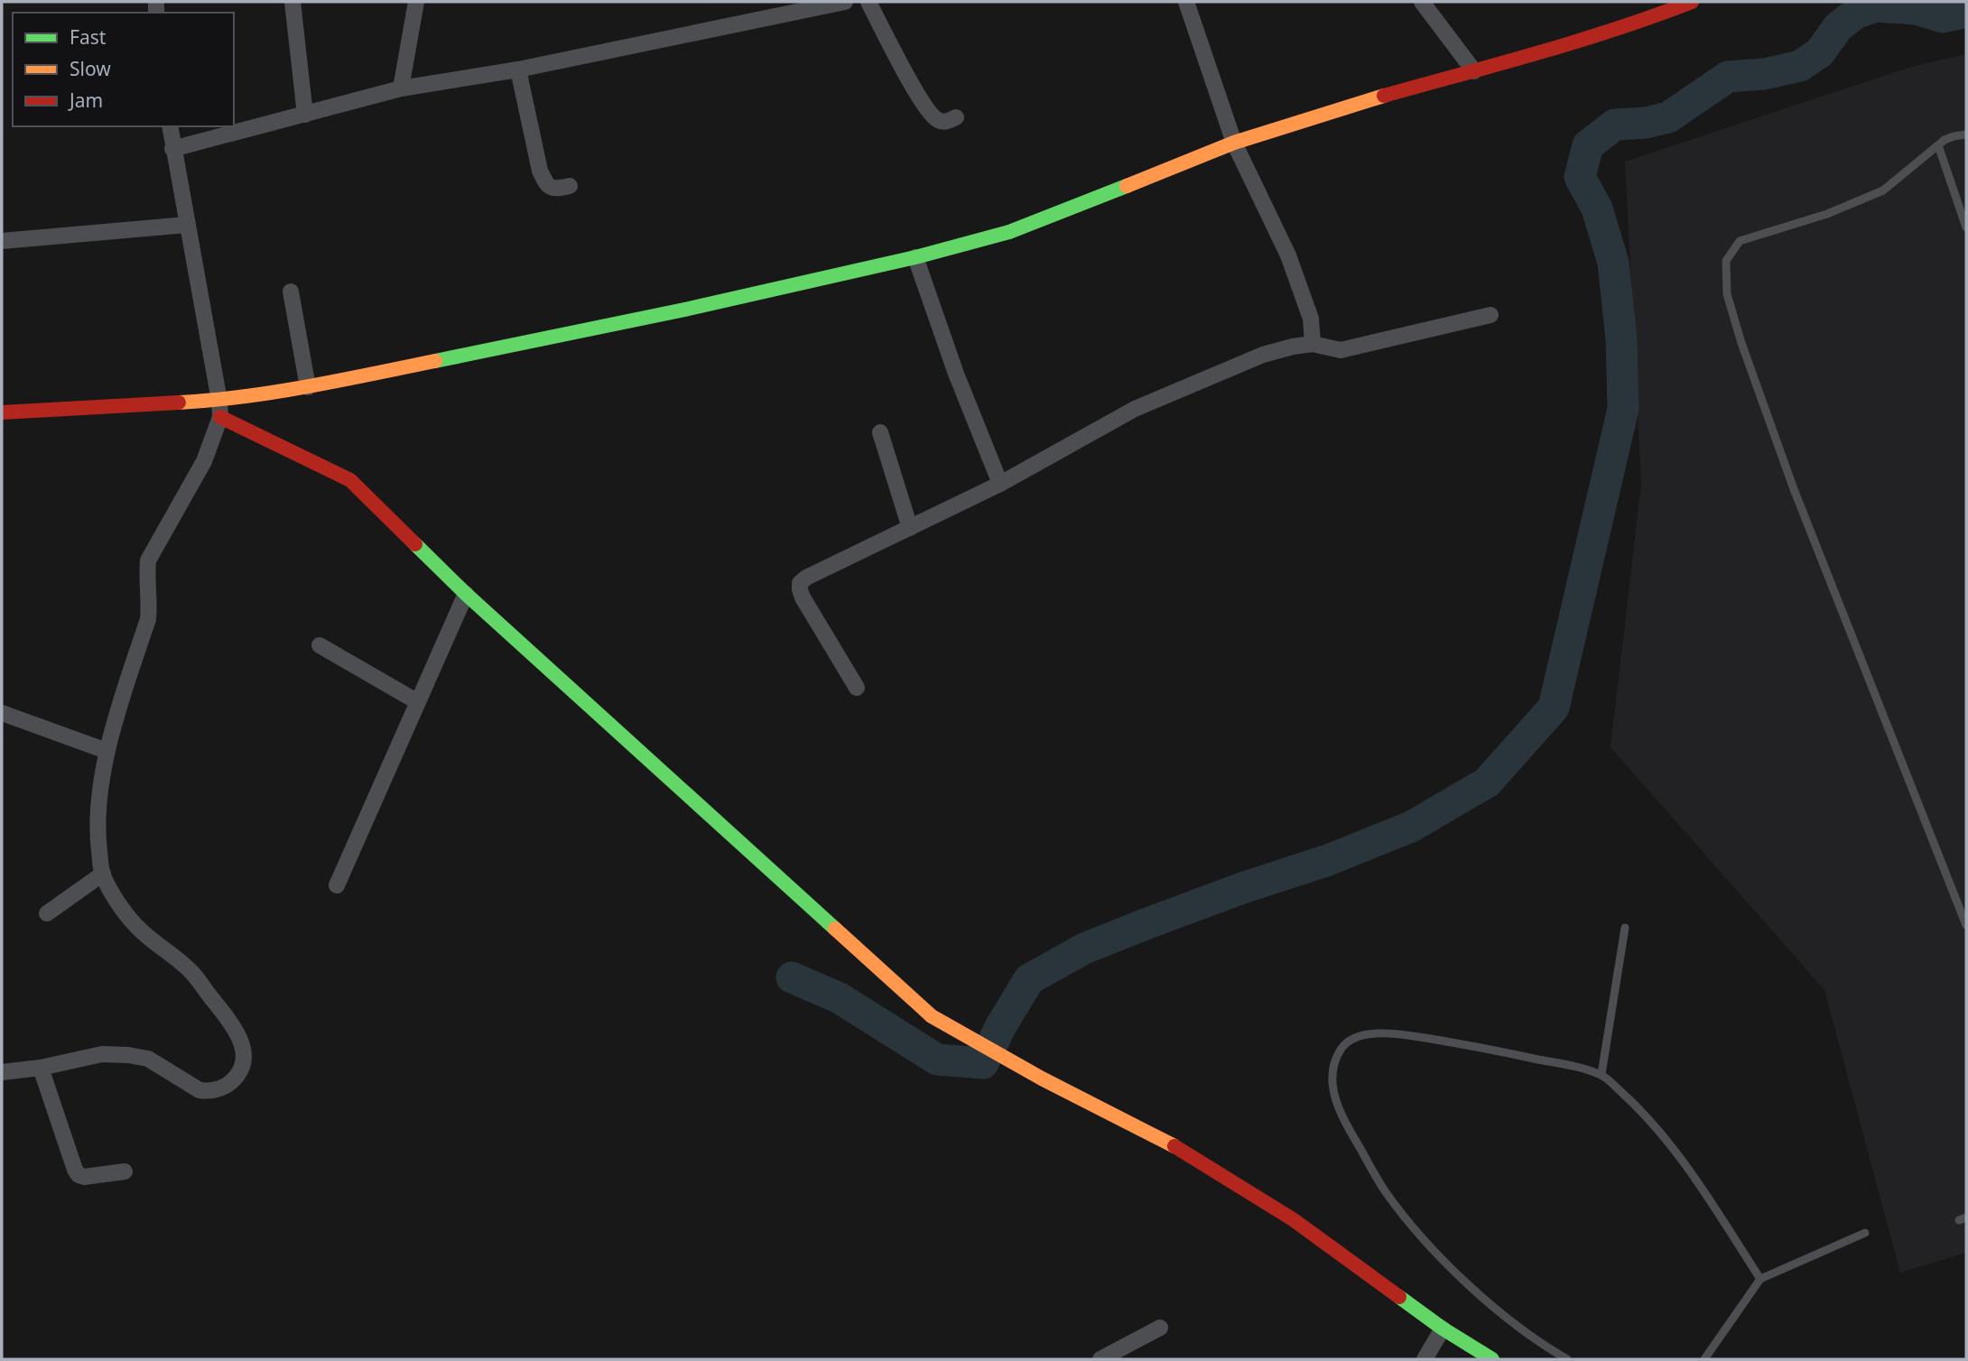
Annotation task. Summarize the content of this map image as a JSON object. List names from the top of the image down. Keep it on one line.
{"legend":["Fast","Slow","Jam"]}
